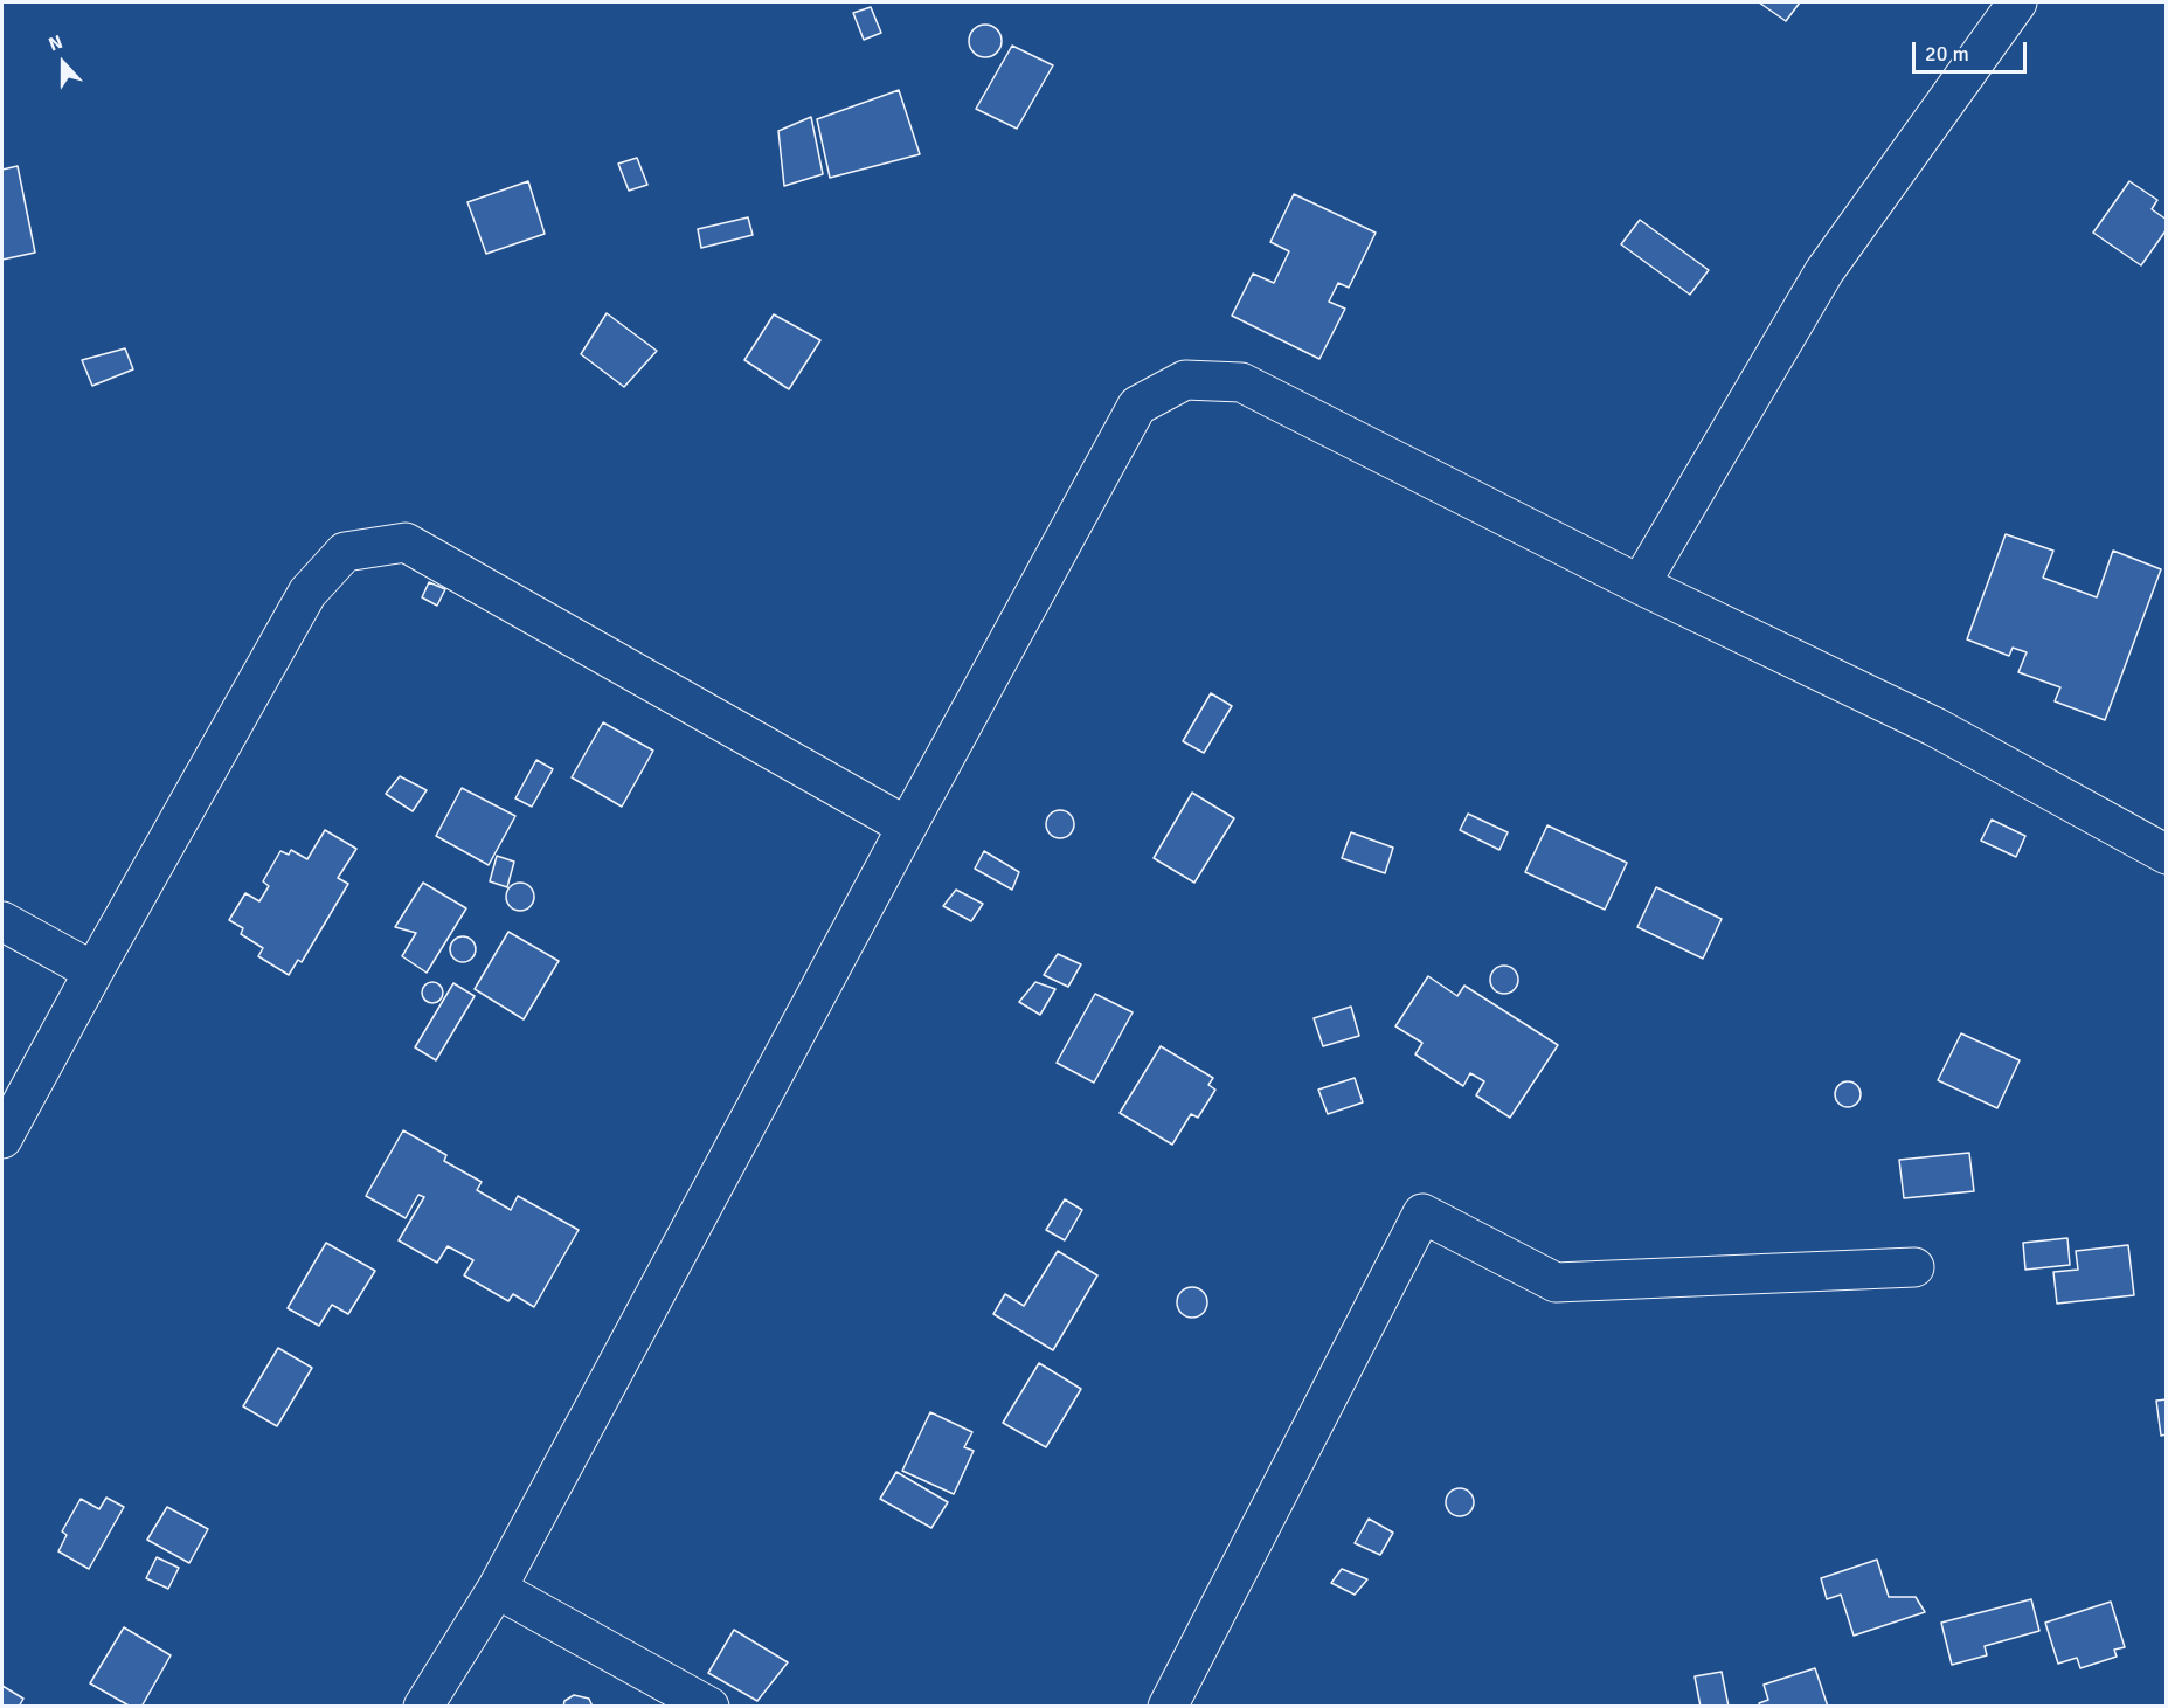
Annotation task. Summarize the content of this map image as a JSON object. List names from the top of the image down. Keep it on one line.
{"scale_bar":"20 m","north":"top"}
